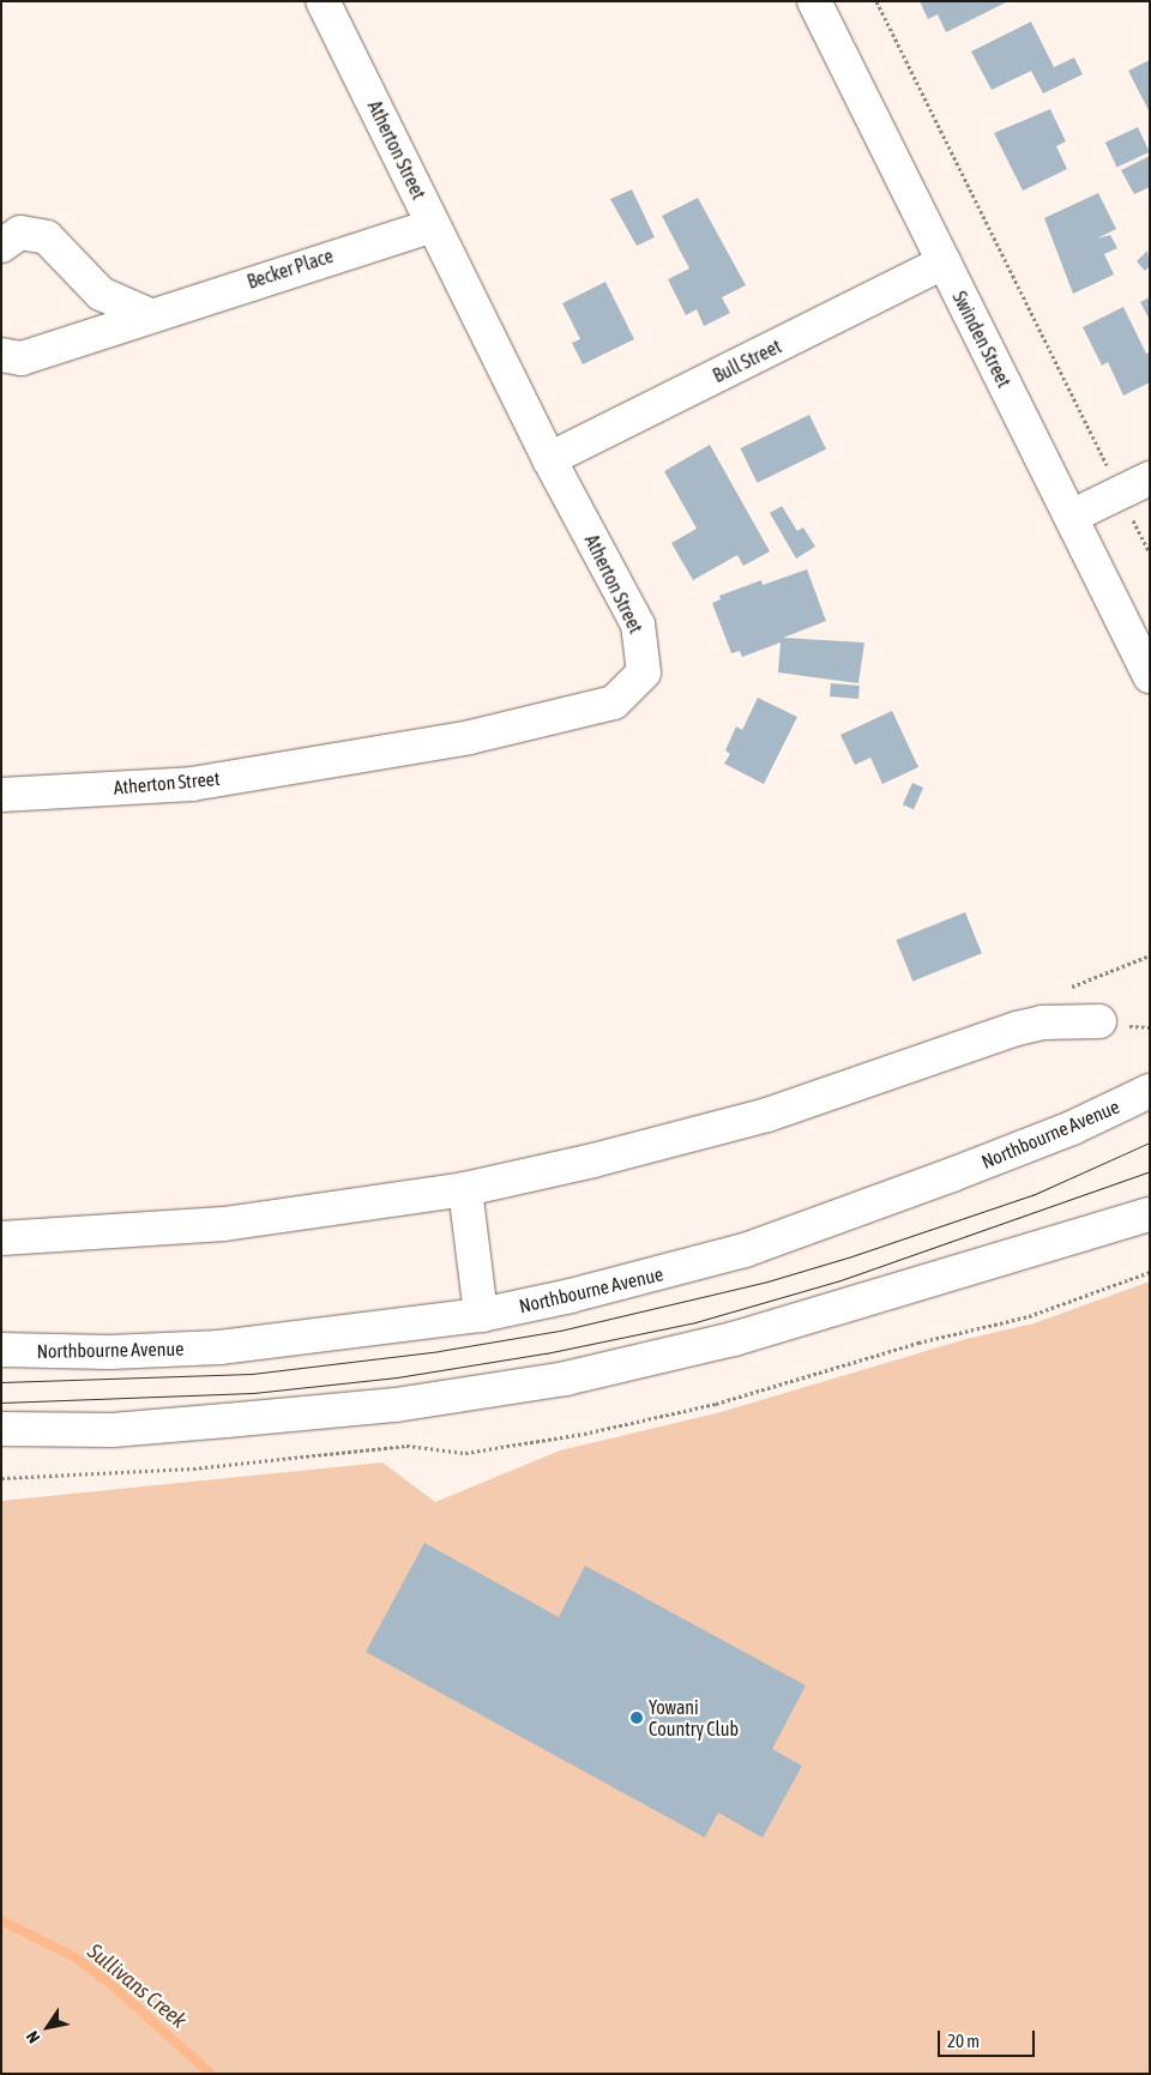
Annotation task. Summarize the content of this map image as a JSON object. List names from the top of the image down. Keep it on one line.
{"streets":{"main road":["Atherton Street","Becker Place","Swinden Street","Bull Street","Northbourne Avenue"]},"crossings":[["Atherton Street","Becker Place"],["Atherton Street","Bull Street"],["Swinden Street","Bull Street"]],"water":["Sullivans Creek"],"places":["Yowani Country Club"],"scale_bar":"20 m","north":"bottom left"}
